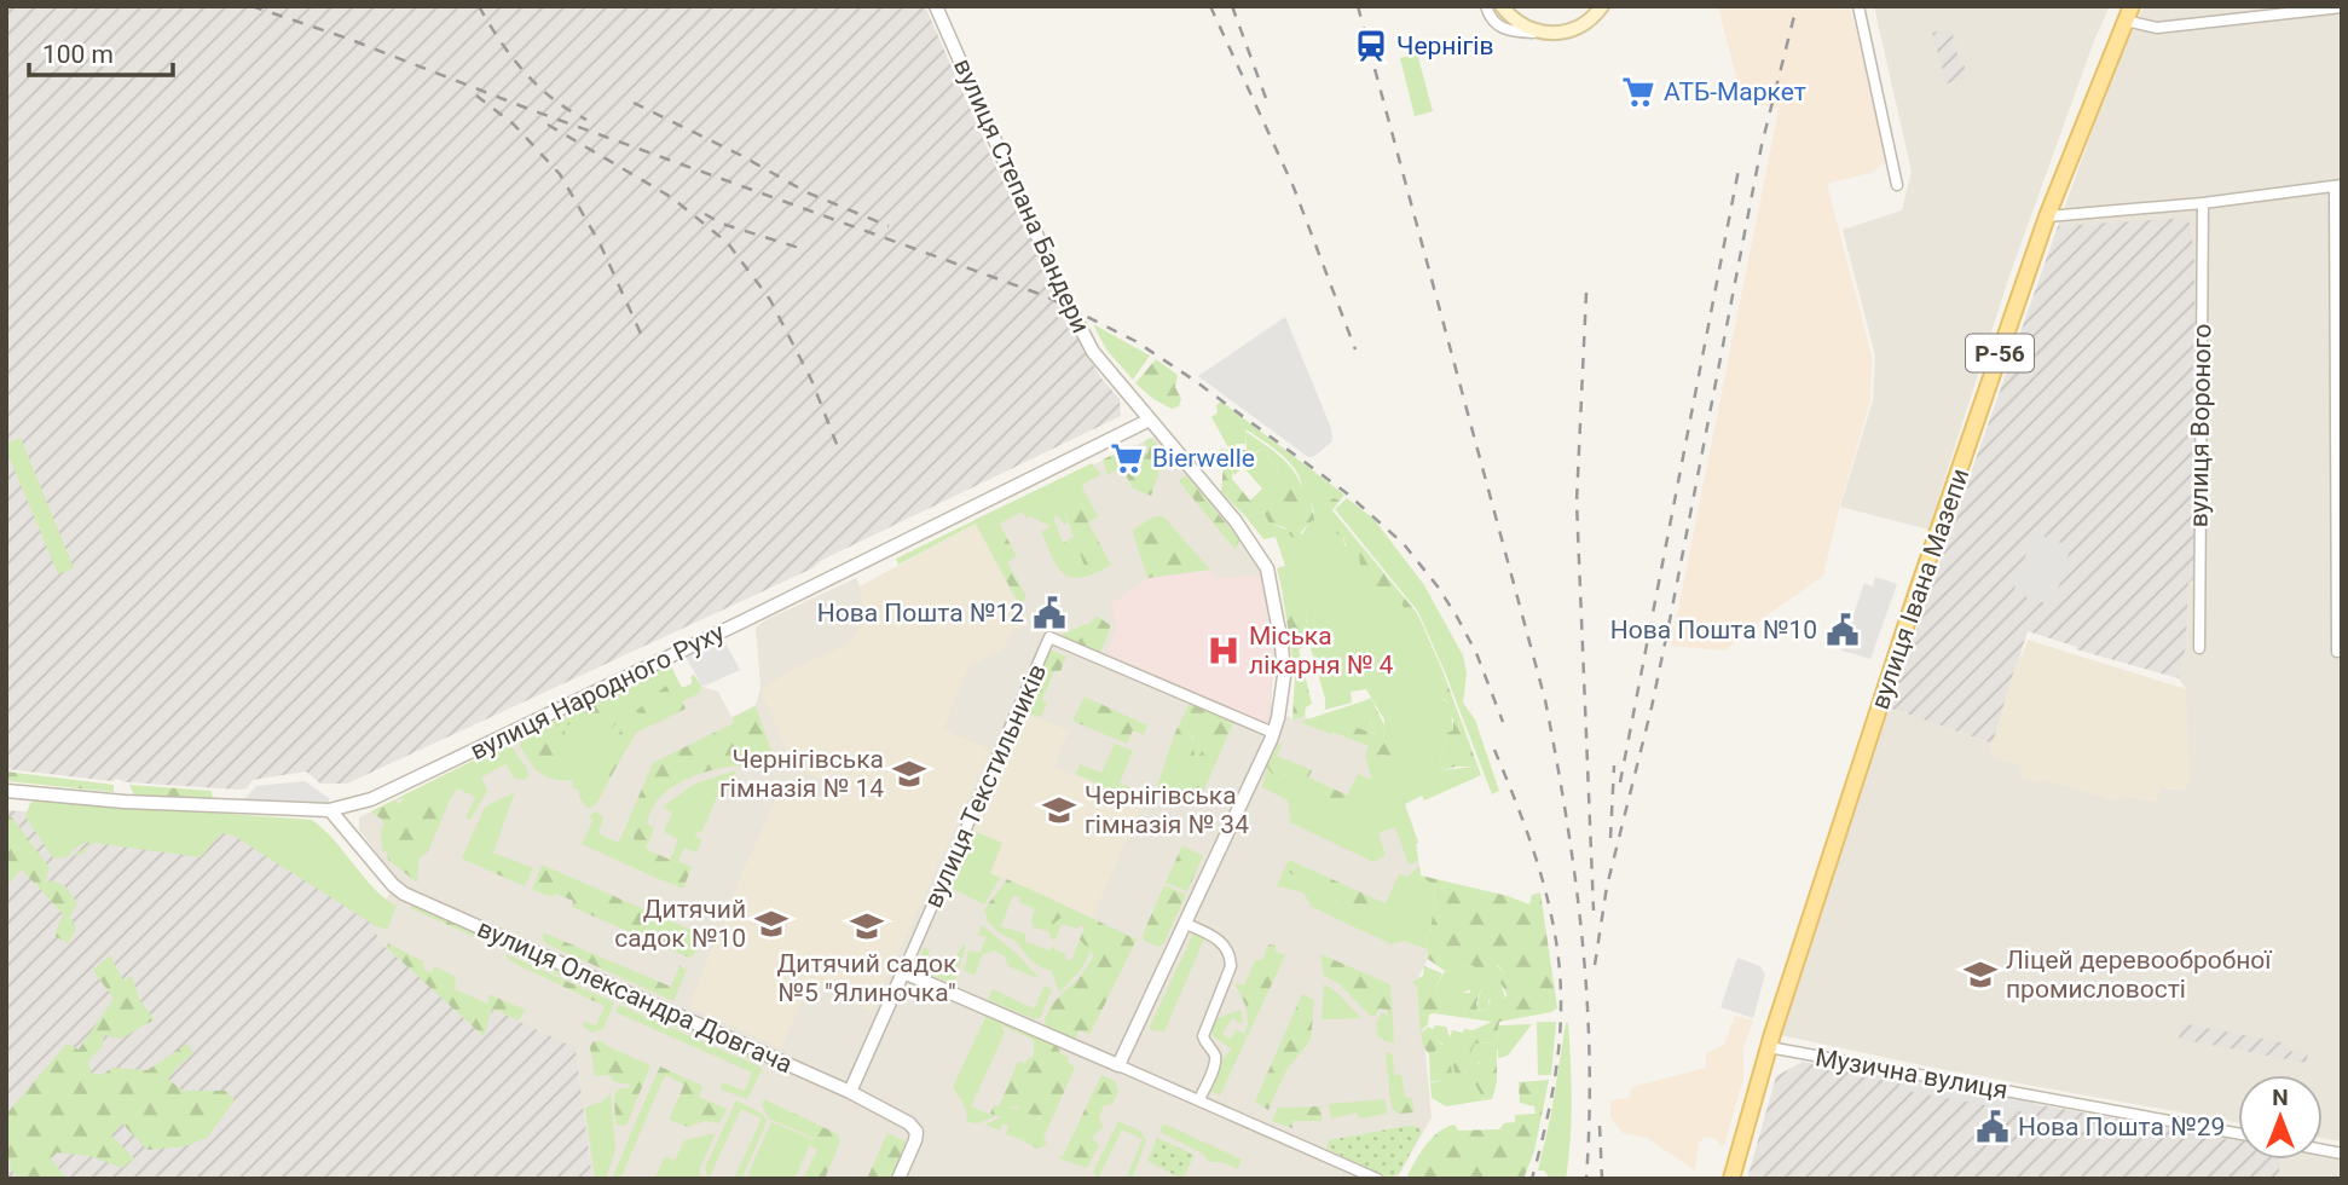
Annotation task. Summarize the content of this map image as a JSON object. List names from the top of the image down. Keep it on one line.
{"streets":{"main road":["Р-56","вулиця Івана Мазепи"],"street":["вулиця Степана Бандери","вулиця Вороного","вулиця Народного Руху","вулиця Текстильників","вулиця Олександра Довгача","Музична вулиця"]},"crossings":[["вулиця Степана Бандери","вулиця Народного Руху"],["вулиця Івана Мазепи","Музична вулиця"],["вулиця Народного Руху","вулиця Олександра Довгача"],["вулиця Текстильників","вулиця Олександра Довгача"]],"places":{"station":["Чернігів"],"supermarket":["АТБ-Маркет","Bierwelle"],"public building":["Нова Пошта №12","Нова Пошта №10","Нова Пошта №29"],"hospital":["Міська лікарня № 4"],"school or university":["Чернігівська гімназія № 14","Чернігівська гімназія № 34","Дитячий садок №10","Дитячий садок №5 \"Ялиночка\"","Ліцей деревообробної промисловості"]},"scale_bar":"100 m","north":"top"}
